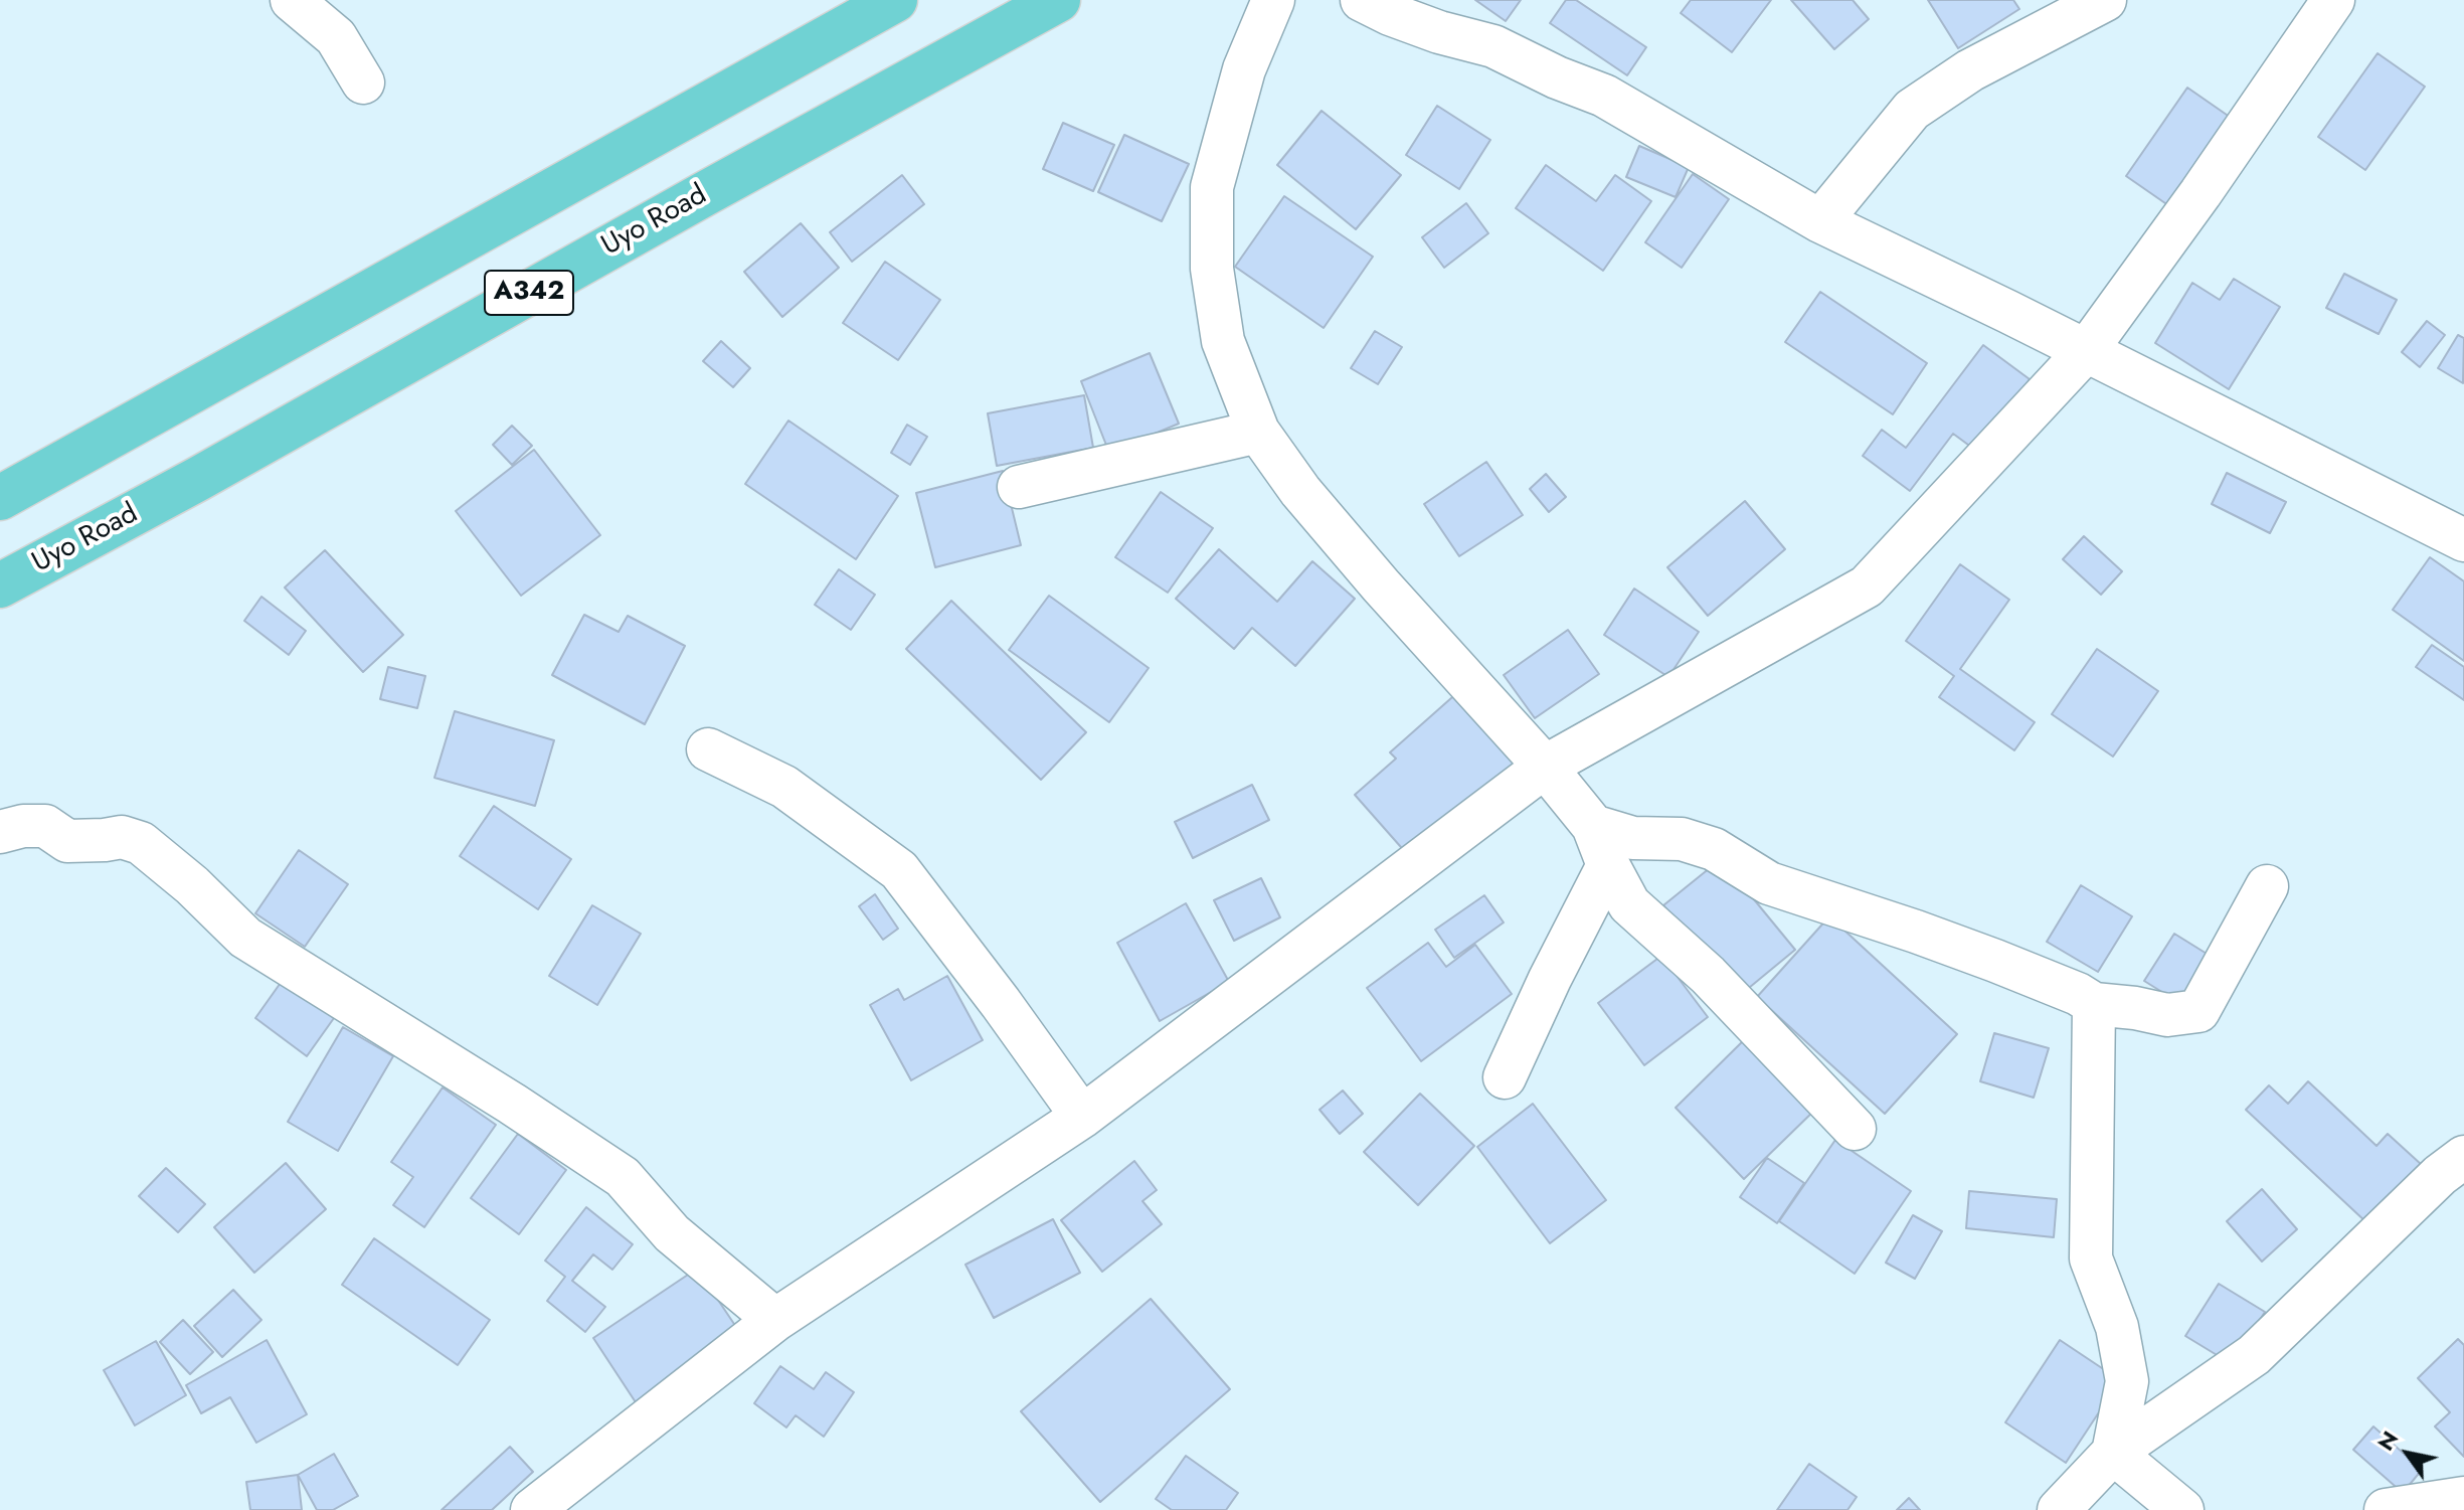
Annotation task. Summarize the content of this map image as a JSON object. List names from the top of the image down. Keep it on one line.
{"streets":{"highway":["Uyo Road","A342"]},"north":"top left"}
